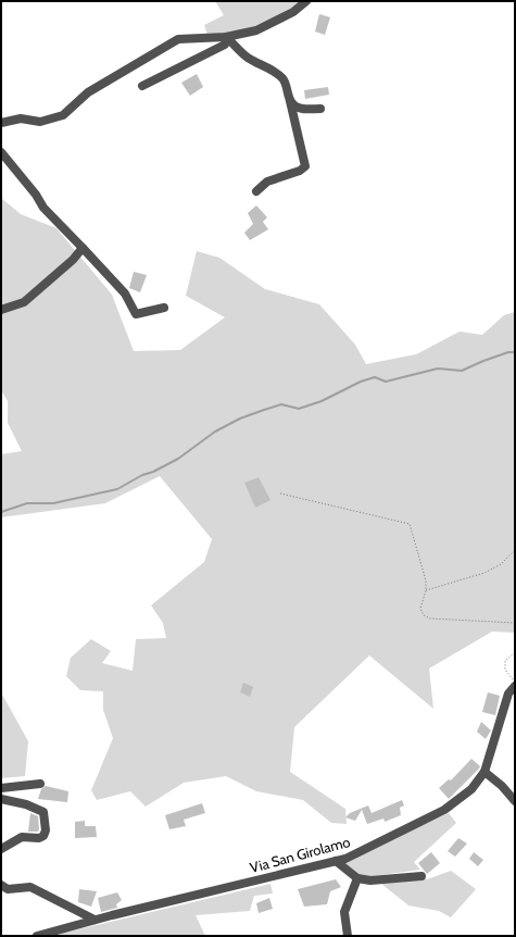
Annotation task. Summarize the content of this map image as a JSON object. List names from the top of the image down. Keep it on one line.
{"streets":{"street":["Via San Girolamo"]}}
